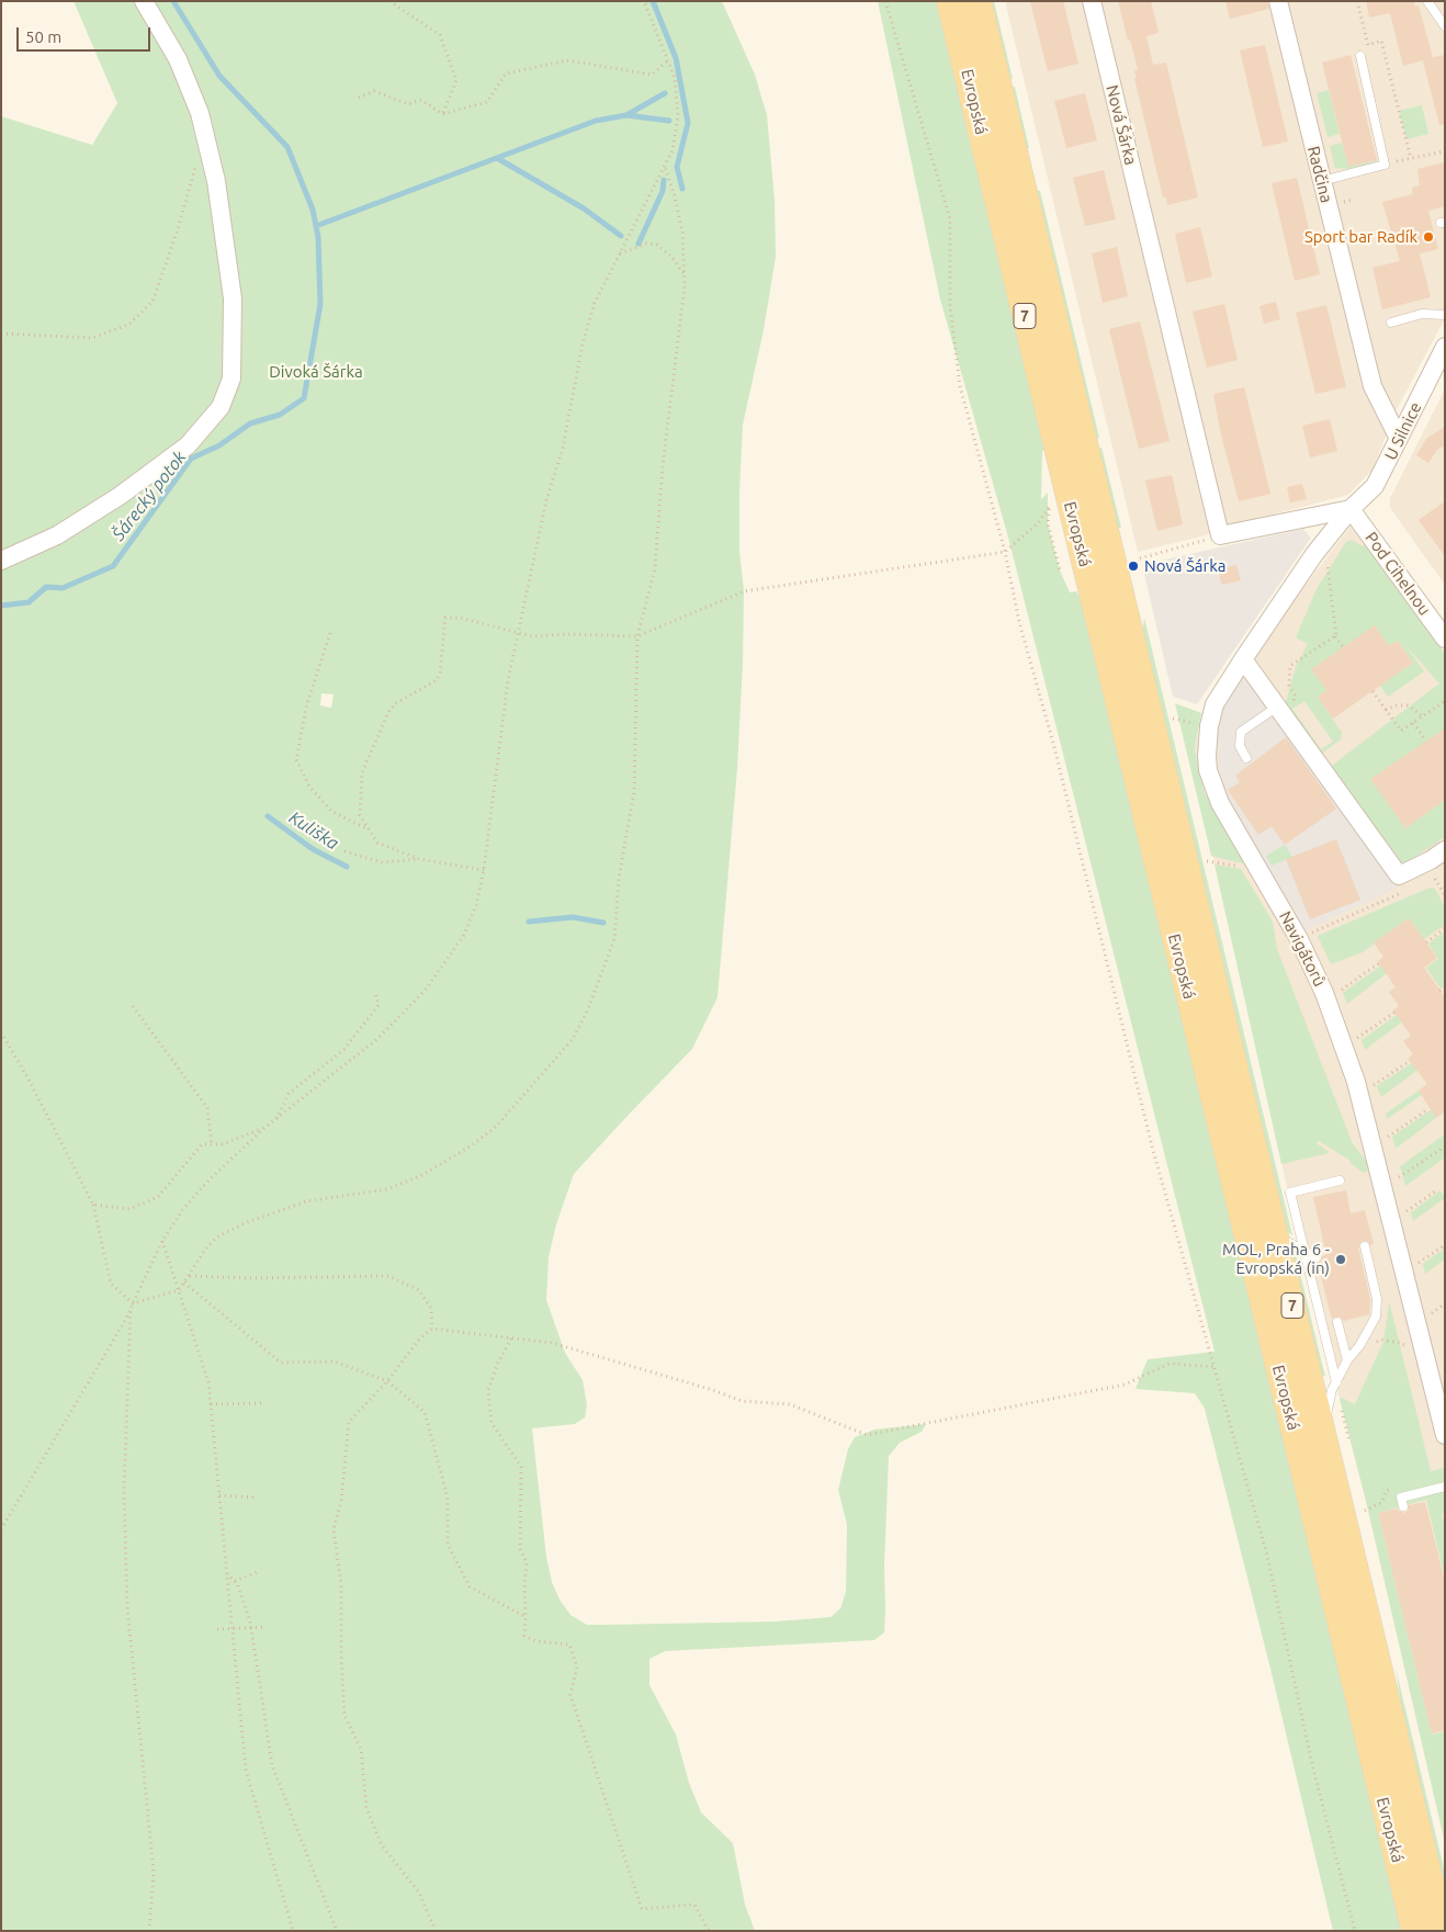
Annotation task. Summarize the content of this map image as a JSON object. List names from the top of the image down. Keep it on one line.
{"streets":{"main road":["Evropská","7"],"street":["Nová Šárka","Radčina","U Silnice","Pod Cihelnou","Navigátorů"]},"crossings":[["Radčina","U Silnice"],["U Silnice","Pod Cihelnou"],["U Silnice","Navigátorů"],["Pod Cihelnou","Navigátorů"]],"water":["Šárecký potok","Kuliška"],"parks":["Divoká Šárka"],"places":["Sport bar Radík","Nová Šárka","MOL, Praha 6 - Evropská (in)"],"scale_bar":"50 m"}
